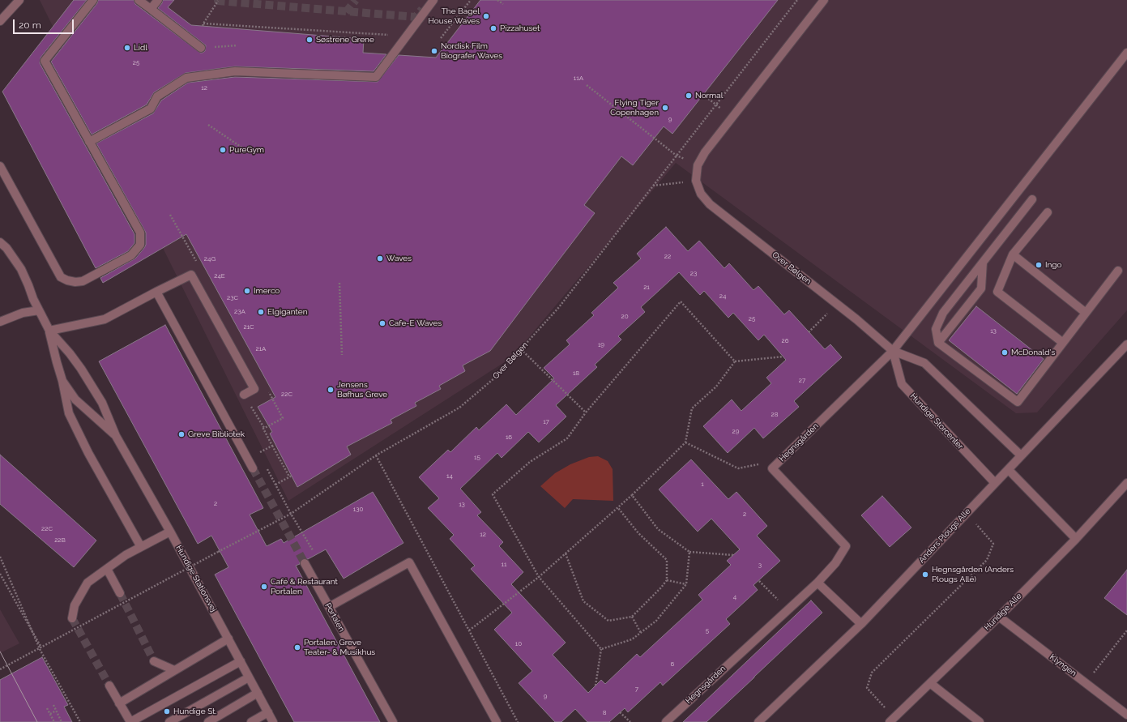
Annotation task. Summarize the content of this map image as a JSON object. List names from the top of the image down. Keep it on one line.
{"streets":{"street":["Over Bølgen","Hundige Storcenter","Hegnsgården","Anders Plougs Alle","Hundige Stationsvej","Hundige Alle","Portalen","Klyngen"]},"crossings":[["Over Bølgen","Hundige Storcenter"],["Over Bølgen","Hegnsgården"],["Over Bølgen","Anders Plougs Alle"],["Hundige Storcenter","Hegnsgården"],["Hundige Storcenter","Anders Plougs Alle"],["Hundige Alle","Klyngen"]],"places":["The Bagel House Waves","Pizzahuset","Søstrene Grene","Lidl","Nordisk Film Biografer Waves","Normal","Flying Tiger Copenhagen","PureGym","Waves","Ingo","Imerco","Elgiganten","Cafe-E Waves","McDonald's","Jensens Bøfhus Greve","Greve Bibliotek","Hegnsgården (Anders Plougs Allé)","Café & Restaurant Portalen","Portalen, Greve Teater- & Musikhus","Hundige St."],"house_numbers":["25","11A","12","9","22","24G","23","24E","21","24","23C","23A","20","25","21C","13","26","19","21A","18","27","22C","28","17","29","16","15","14","1","2","13","130","2","22C","12","22B","11","3","4","5","10","6","7","9","8"],"scale_bar":"20 m"}
